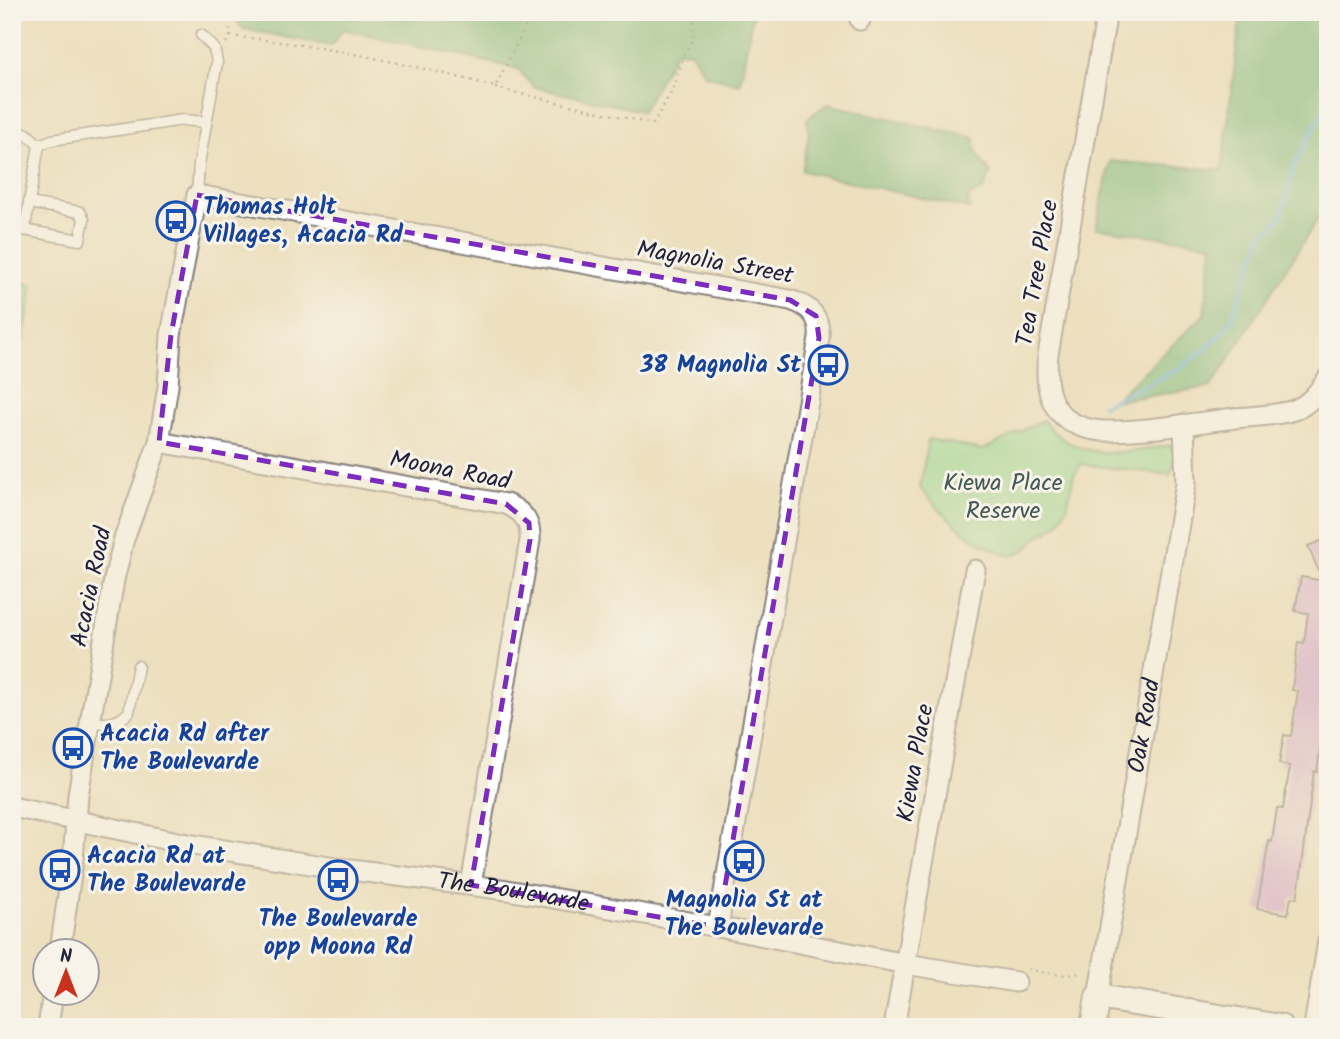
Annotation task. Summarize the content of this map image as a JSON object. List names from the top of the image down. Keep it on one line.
{"streets":{"street":["Magnolia Street","Tea Tree Place","Moona Road","Acacia Road","Oak Road","Kiewa Place","The Boulevarde"]},"crossings":[["Magnolia Street","Acacia Road"],["Magnolia Street","The Boulevarde"],["Tea Tree Place","Oak Road"],["Moona Road","Acacia Road"],["Moona Road","The Boulevarde"],["Acacia Road","The Boulevarde"],["Kiewa Place","The Boulevarde"]],"parks":["Kiewa Place Reserve"],"places":{"bus stop":["Thomas Holt Villages, Acacia Rd","38 Magnolia St","Acacia Rd after The Boulevarde","Magnolia St at The Boulevarde","Acacia Rd at The Boulevarde","The Boulevarde opp Moona Rd"]},"north":"top"}
